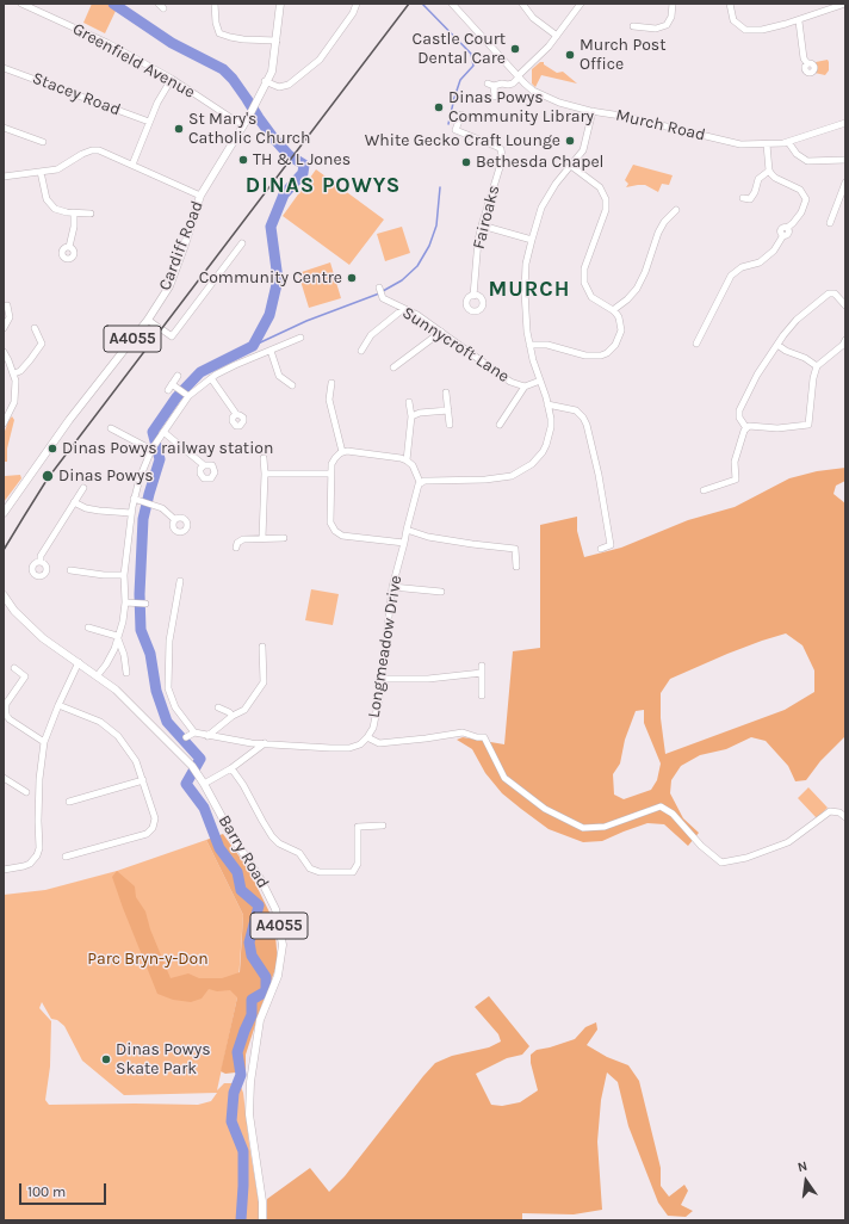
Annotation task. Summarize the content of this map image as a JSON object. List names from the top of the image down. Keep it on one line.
{"streets":{"main road":["Cardiff Road","A4055","Barry Road"],"street":["Greenfield Avenue","Stacey Road","Murch Road","Fairoaks","Sunnycroft Lane","Longmeadow Drive"]},"crossings":[["Greenfield Avenue","Cardiff Road"]],"districts":["DINAS POWYS","MURCH"],"parks":["Parc Bryn-y-Don"],"places":["Castle Court Dental Care","Murch Post Office","Dinas Powys Community Library","St Mary's Catholic Church","White Gecko Craft Lounge","TH & L Jones","Bethesda Chapel","Community Centre","Dinas Powys railway station","Dinas Powys","Dinas Powys Skate Park"],"scale_bar":"100 m","north":"top"}
